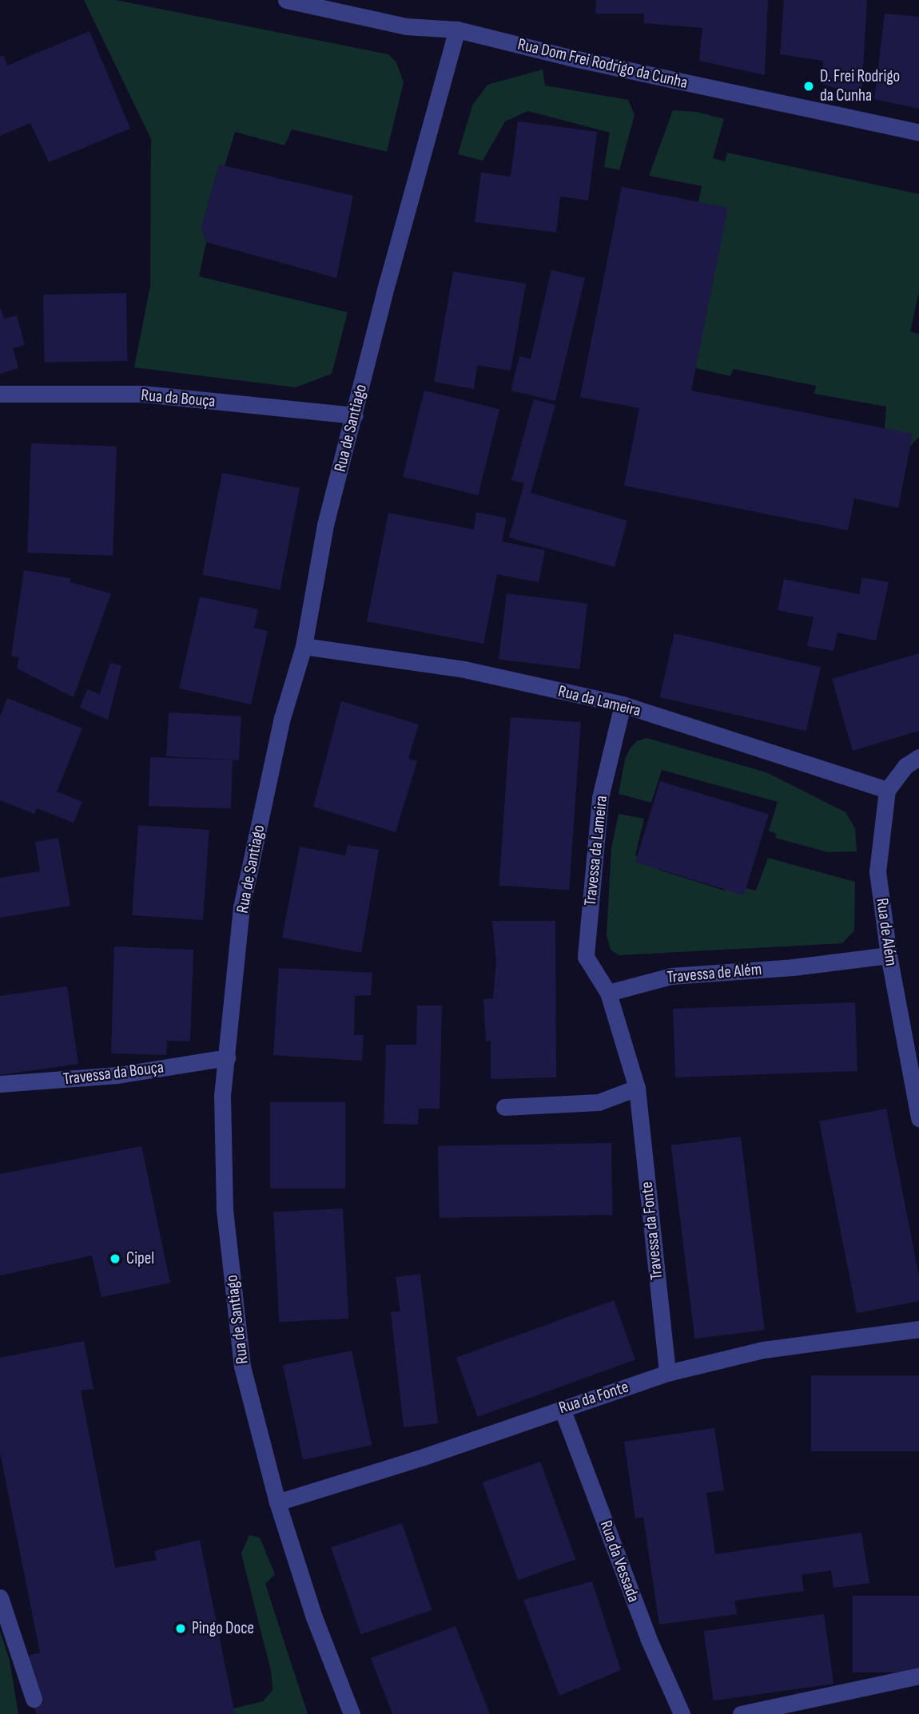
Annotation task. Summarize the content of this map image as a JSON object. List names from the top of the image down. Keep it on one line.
{"streets":{"street":["Rua Dom Frei Rodrigo da Cunha","Rua da Bouça","Rua de Santiago","Rua da Lameira","Travessa da Lameira","Rua de Além","Travessa de Além","Travessa da Bouça","Travessa da Fonte","Rua da Fonte","Rua da Vessada"]},"crossings":[["Rua Dom Frei Rodrigo da Cunha","Rua de Santiago"],["Rua da Bouça","Rua de Santiago"],["Rua de Santiago","Rua da Lameira"],["Rua de Santiago","Travessa da Bouça"],["Rua de Santiago","Rua da Fonte"],["Rua da Lameira","Travessa da Lameira"],["Rua da Lameira","Rua de Além"],["Travessa da Lameira","Travessa de Além"],["Rua de Além","Travessa de Além"],["Travessa da Fonte","Rua da Fonte"],["Rua da Fonte","Rua da Vessada"]],"places":["D. Frei Rodrigo da Cunha","Cipel","Pingo Doce"]}
